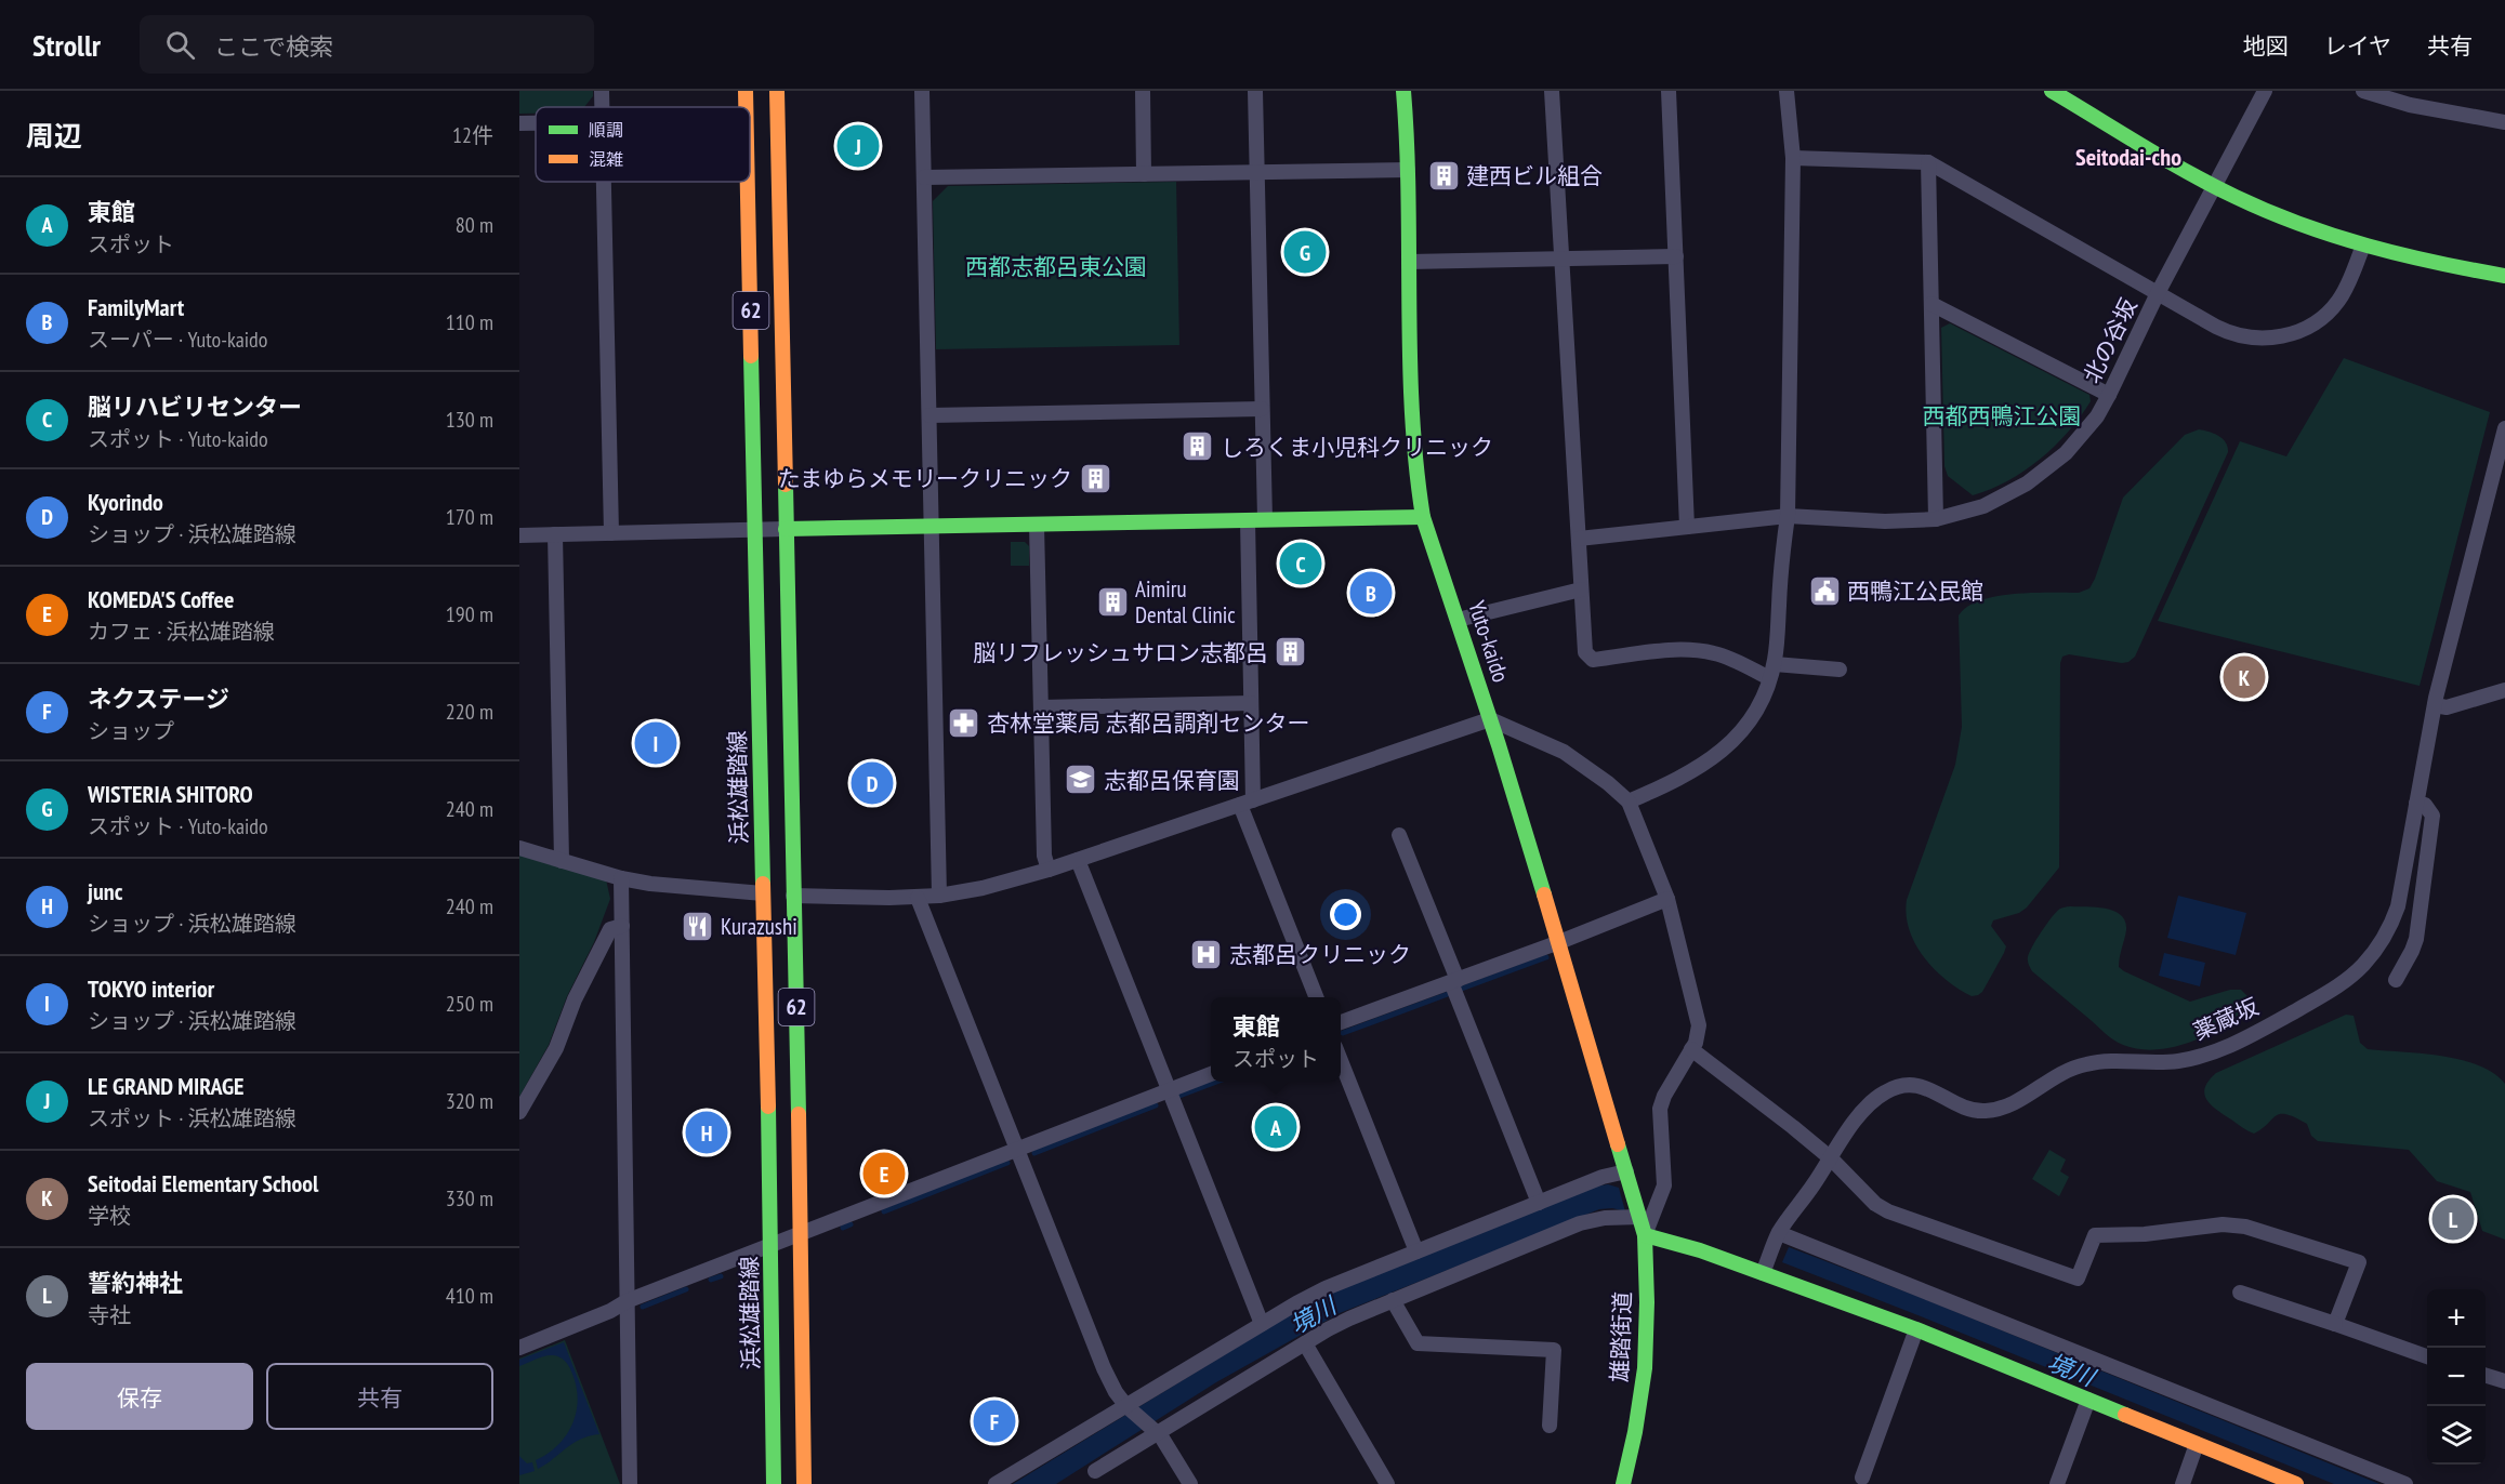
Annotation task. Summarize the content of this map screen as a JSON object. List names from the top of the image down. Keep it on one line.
{"streets":{"street":["62","北の谷坂","Yuto-kaido","浜松雄踏線","薬蔵坂","雄踏街道"]},"crossings":[["Yuto-kaido","雄踏街道"]],"districts":["Seitodai-cho"],"water":["境川"],"parks":["西都志都呂東公園","西都西鴨江公園"],"places":{"building":["建西ビル組合","しろくま小児科クリニック","たまゆらメモリークリニック","Aimiru Dental Clinic","脳リフレッシュサロン志都呂"],"public building":["西鴨江公民館"],"pharmacy":["杏林堂薬局 志都呂調剤センター"],"school or university":["志都呂保育園"],"restaurant":["Kurazushi"],"hospital":["志都呂クリニック"]},"legend":["順調","混雑"],"page":{"header":"Strollr","search":"ここで検索","nav":["地図","レイヤ","共有"],"heading":["周辺","12件"],"pins":["J","G","C","B","K","I","D","A","H","E","L","F"],"list":[{"mark":"A","name":"東館","note":"スポット","value":"80 m"},{"mark":"B","name":"FamilyMart","note":"スーパー · Yuto-kaido","value":"110 m"},{"mark":"C","name":"脳リハビリセンター","note":"スポット · Yuto-kaido","value":"130 m"},{"mark":"D","name":"Kyorindo","note":"ショップ · 浜松雄踏線","value":"170 m"},{"mark":"E","name":"KOMEDA'S Coffee","note":"カフェ · 浜松雄踏線","value":"190 m"},{"mark":"F","name":"ネクステージ","note":"ショップ","value":"220 m"},{"mark":"G","name":"WISTERIA SHITORO","note":"スポット · Yuto-kaido","value":"240 m"},{"mark":"H","name":"junc","note":"ショップ · 浜松雄踏線","value":"240 m"},{"mark":"I","name":"TOKYO interior","note":"ショップ · 浜松雄踏線","value":"250 m"},{"mark":"J","name":"LE GRAND MIRAGE","note":"スポット · 浜松雄踏線","value":"320 m"},{"mark":"K","name":"Seitodai Elementary School","note":"学校","value":"330 m"},{"mark":"L","name":"誓約神社","note":"寺社","value":"410 m"}],"popup":["東館","スポット"],"map_buttons":["+","−"],"buttons":["保存","共有"]}}
